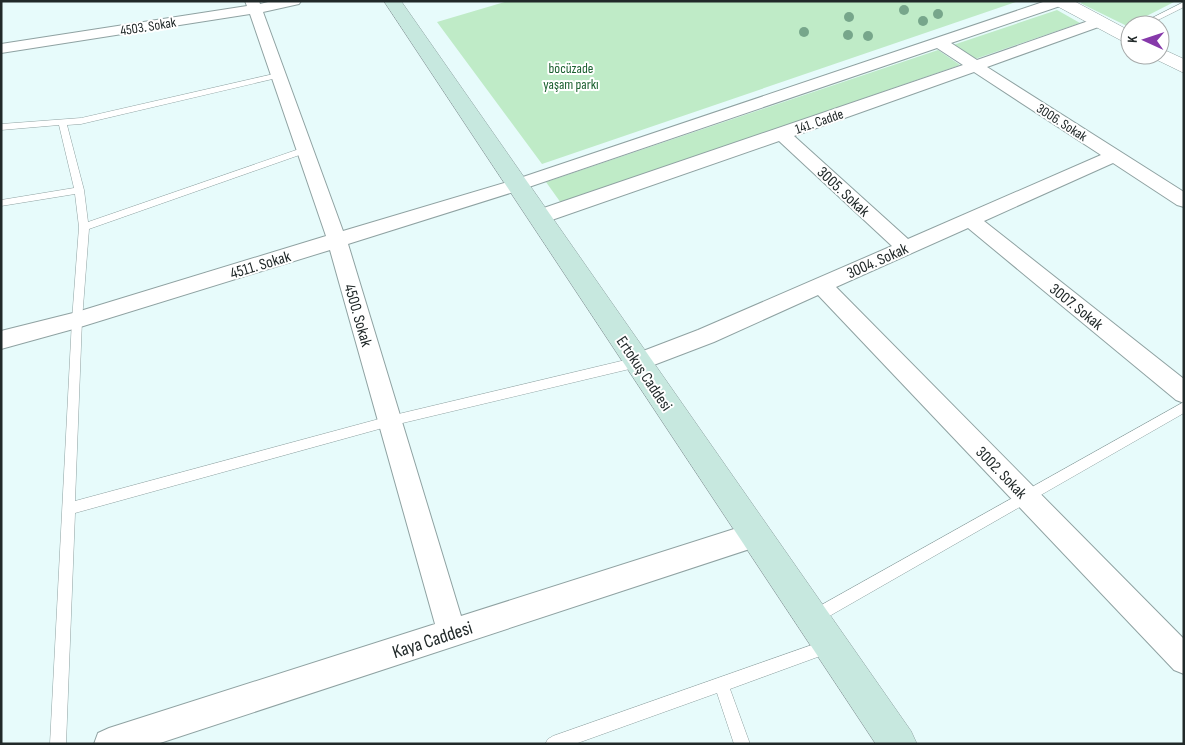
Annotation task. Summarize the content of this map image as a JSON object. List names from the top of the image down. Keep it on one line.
{"streets":{"main road":["Ertokuş Caddesi"],"street":["4503. Sokak","141. Cadde","3006. Sokak","3005. Sokak","3004. Sokak","4511. Sokak","3007. Sokak","4500. Sokak","3002. Sokak","Kaya Caddesi"]},"crossings":[["4503. Sokak","4500. Sokak"],["141. Cadde","3006. Sokak"],["141. Cadde","3005. Sokak"],["141. Cadde","Ertokuş Caddesi"],["3006. Sokak","3004. Sokak"],["3005. Sokak","3004. Sokak"],["3004. Sokak","3007. Sokak"],["3004. Sokak","Ertokuş Caddesi"],["3004. Sokak","3002. Sokak"],["4511. Sokak","4500. Sokak"],["4511. Sokak","Ertokuş Caddesi"],["4500. Sokak","Kaya Caddesi"],["Ertokuş Caddesi","Kaya Caddesi"]],"parks":["böcüzade yaşam parkı"],"north":"left"}
